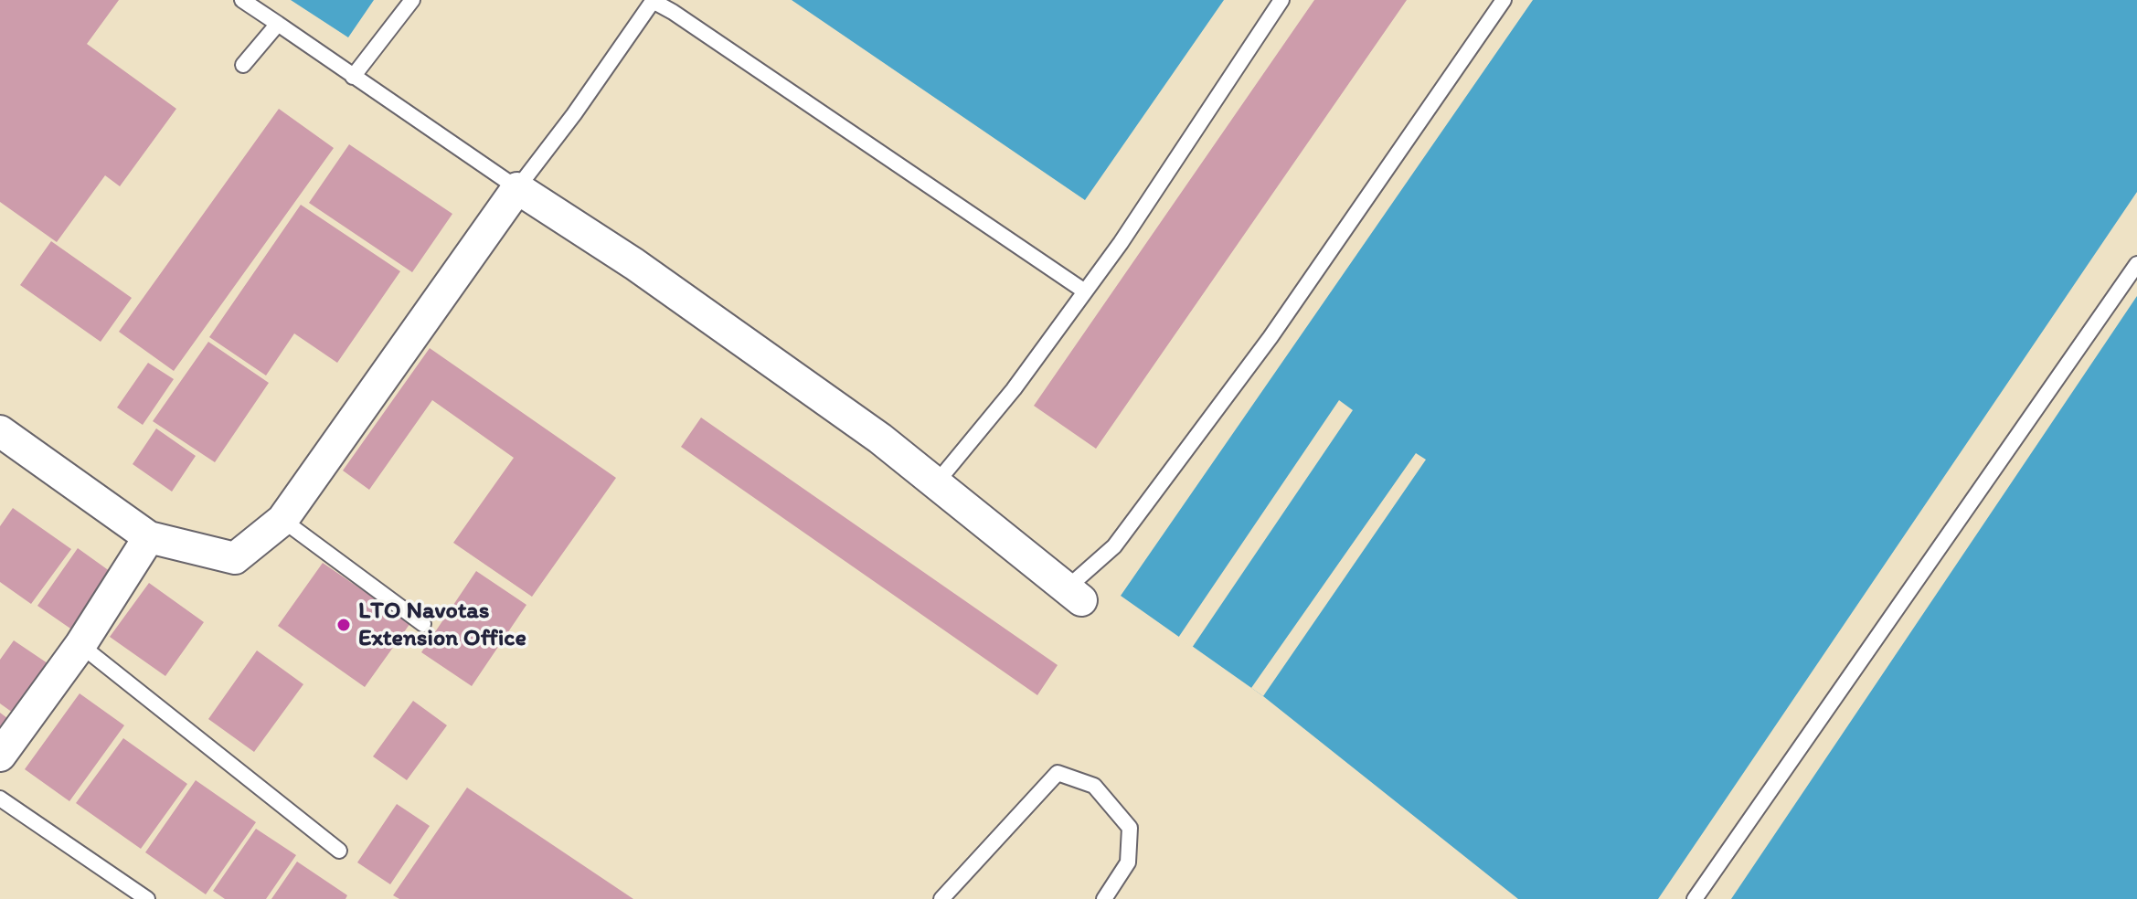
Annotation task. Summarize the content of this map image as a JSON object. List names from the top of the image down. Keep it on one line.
{"places":["LTO Navotas Extension Office"]}
